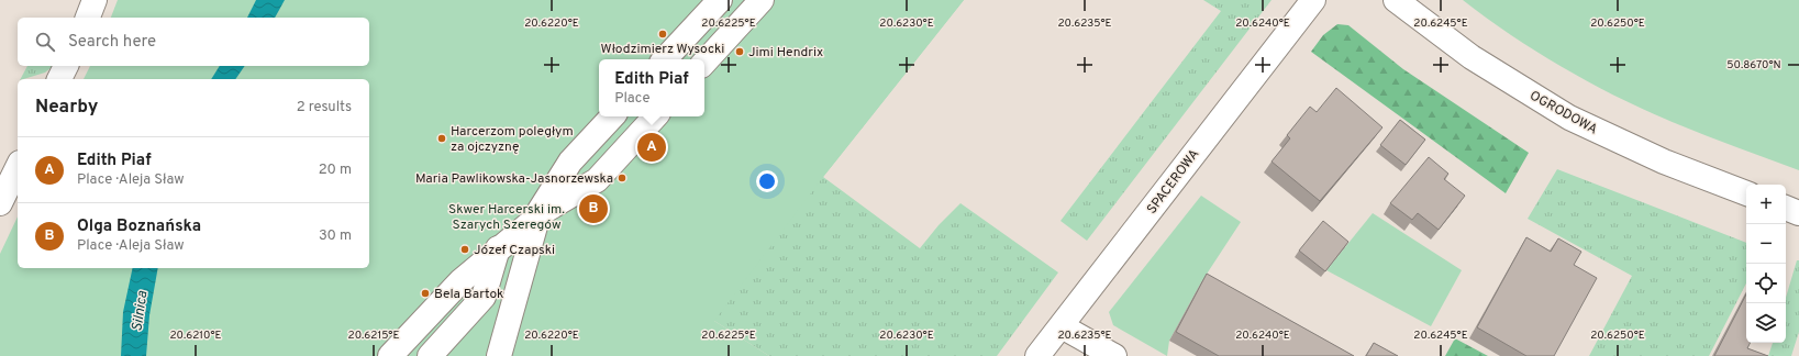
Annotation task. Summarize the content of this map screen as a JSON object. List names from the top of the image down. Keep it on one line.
{"streets":{"street":["OGRODOWA","SPACEROWA"]},"water":["Silnica"],"parks":["Skwer Harcerski im. Szarych Szeregów"],"places":["Włodzimierz Wysocki","Jimi Hendrix","Harcerzom poległym za ojczyznę","Maria Pawlikowska-Jasnorzewska","Józef Czapski","Bela Bartok"],"page":{"search":"Search here","popup":["Edith Piaf","Place"],"heading":["Nearby","2 results"],"pins":["A","B"],"list":[{"mark":"A","name":"Edith Piaf","note":"Place · Aleja Sław","value":"20 m"},{"mark":"B","name":"Olga Boznańska","note":"Place · Aleja Sław","value":"30 m"}],"map_buttons":["+","−"]},"coordinates":["20.6220°E","20.6225°E","20.6230°E","20.6235°E","20.6240°E","20.6245°E","20.6250°E","50.8670°N","20.6210°E","20.6215°E"]}
